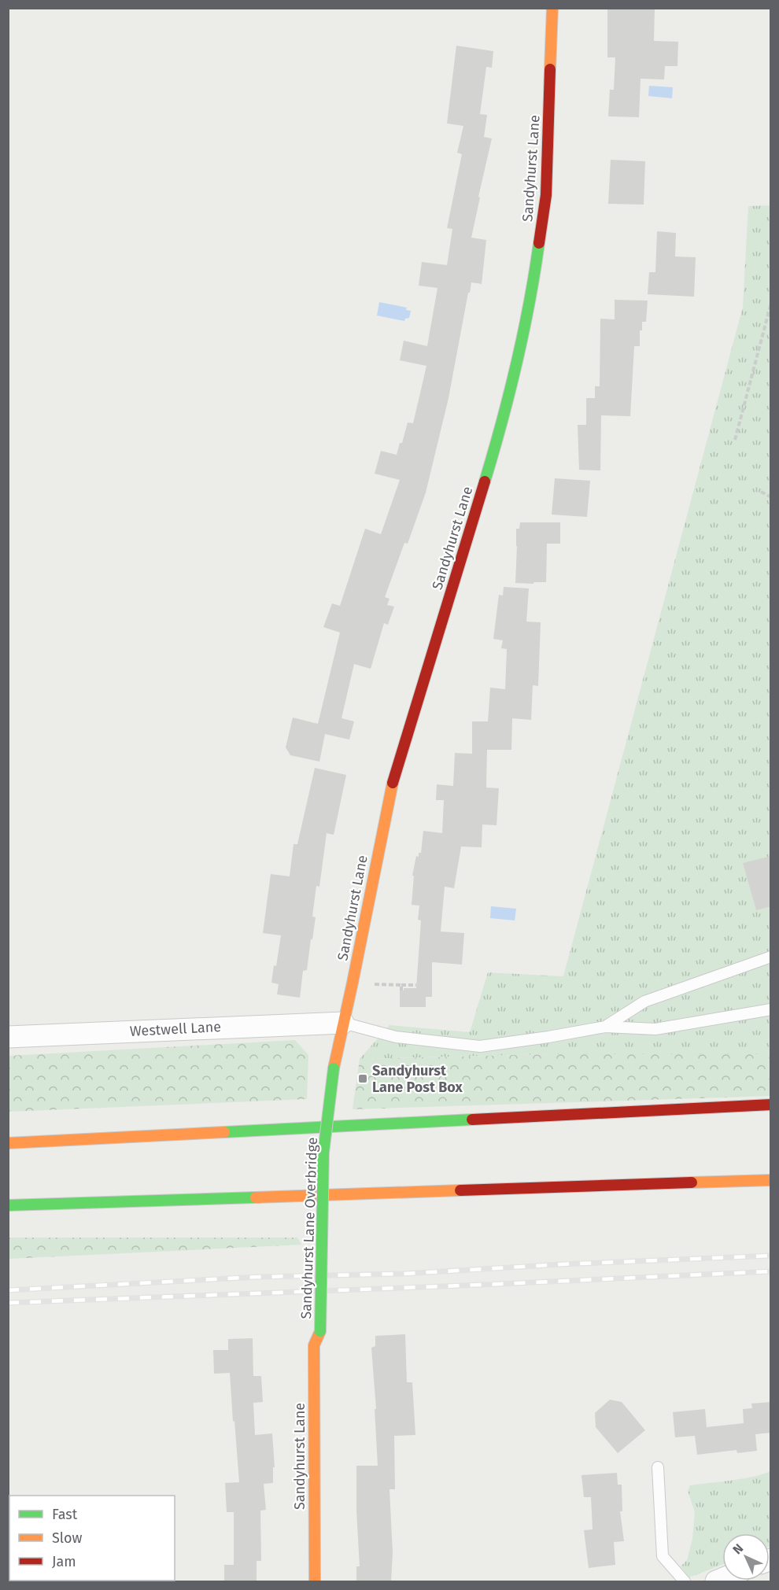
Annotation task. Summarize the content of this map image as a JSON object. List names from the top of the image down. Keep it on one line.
{"streets":{"main road":["Sandyhurst Lane","Sandyhurst Lane Overbridge"],"street":["Westwell Lane"]},"crossings":[["Sandyhurst Lane","Westwell Lane"],["Sandyhurst Lane","Sandyhurst Lane Overbridge"]],"places":{"transit":["Sandyhurst Lane Post Box"]},"legend":["Fast","Slow","Jam"],"north":"top left"}
